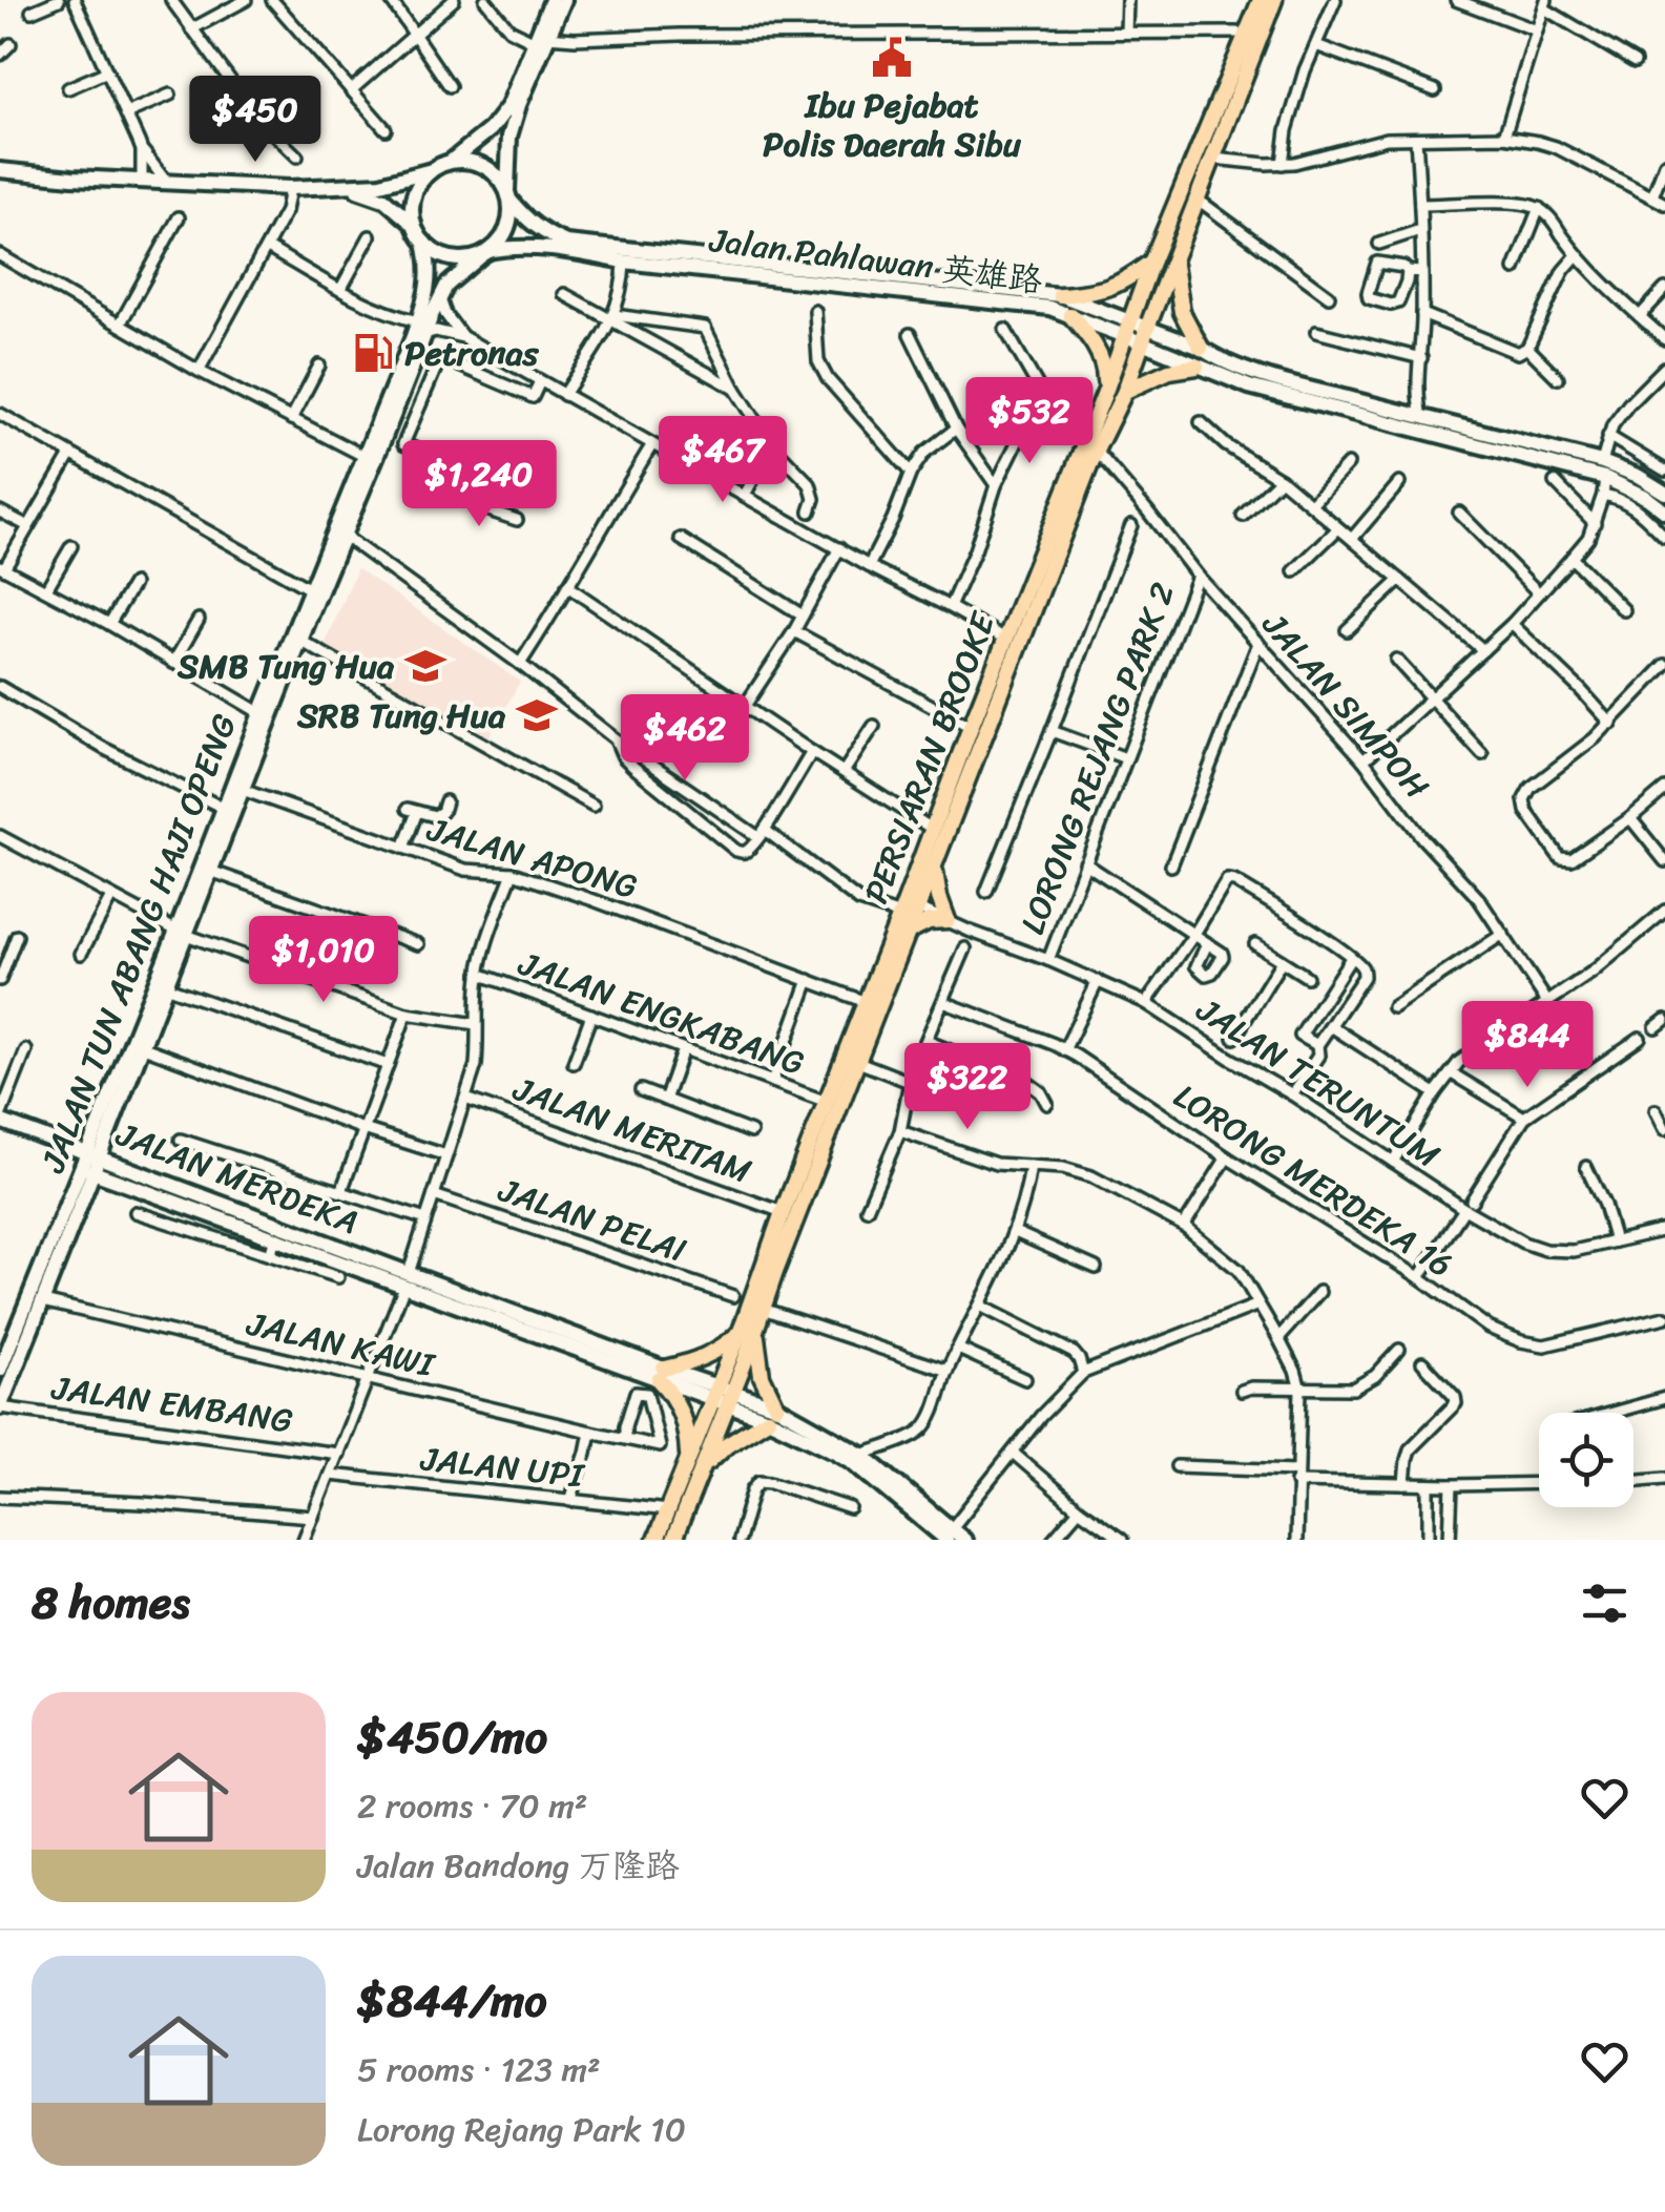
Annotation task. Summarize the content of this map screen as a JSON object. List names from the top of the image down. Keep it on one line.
{"streets":{"main road":["Jalan Pahlawan 英雄路","PERSIARAN BROOKE","JALAN TUN ABANG HAJI OPENG","JALAN MERDEKA"],"street":["JALAN SIMPOH","LORONG REJANG PARK 2","JALAN APONG","JALAN ENGKABANG","JALAN TERUNTUM","JALAN MERITAM","LORONG MERDEKA 16","JALAN PELAI","JALAN KAWI","JALAN EMBANG","JALAN UPI"]},"crossings":[["Jalan Pahlawan 英雄路","PERSIARAN BROOKE"],["Jalan Pahlawan 英雄路","JALAN TUN ABANG HAJI OPENG"],["JALAN SIMPOH","PERSIARAN BROOKE"],["JALAN SIMPOH","LORONG REJANG PARK 2"],["PERSIARAN BROOKE","JALAN APONG"],["PERSIARAN BROOKE","JALAN ENGKABANG"],["PERSIARAN BROOKE","JALAN TERUNTUM"],["PERSIARAN BROOKE","JALAN MERITAM"],["PERSIARAN BROOKE","JALAN MERDEKA"],["PERSIARAN BROOKE","JALAN UPI"],["LORONG REJANG PARK 2","JALAN TERUNTUM"],["JALAN APONG","JALAN TUN ABANG HAJI OPENG"],["JALAN TUN ABANG HAJI OPENG","JALAN MERDEKA"],["JALAN TUN ABANG HAJI OPENG","JALAN KAWI"],["JALAN TUN ABANG HAJI OPENG","JALAN EMBANG"]],"places":{"public building":["Ibu Pejabat Polis Daerah Sibu"],"fuel station":["Petronas"],"school or university":["SMB Tung Hua","SRB Tung Hua"]},"page":{"price":["$450","$532","$467","$1,240","$462","$1,010","$844","$322"],"heading":"8 homes","list":[{"name":"$450/mo","note":"2 rooms · 70 m² · Jalan Bandong 万隆路"},{"name":"$844/mo","note":"5 rooms · 123 m² · Lorong Rejang Park 10"}]}}
